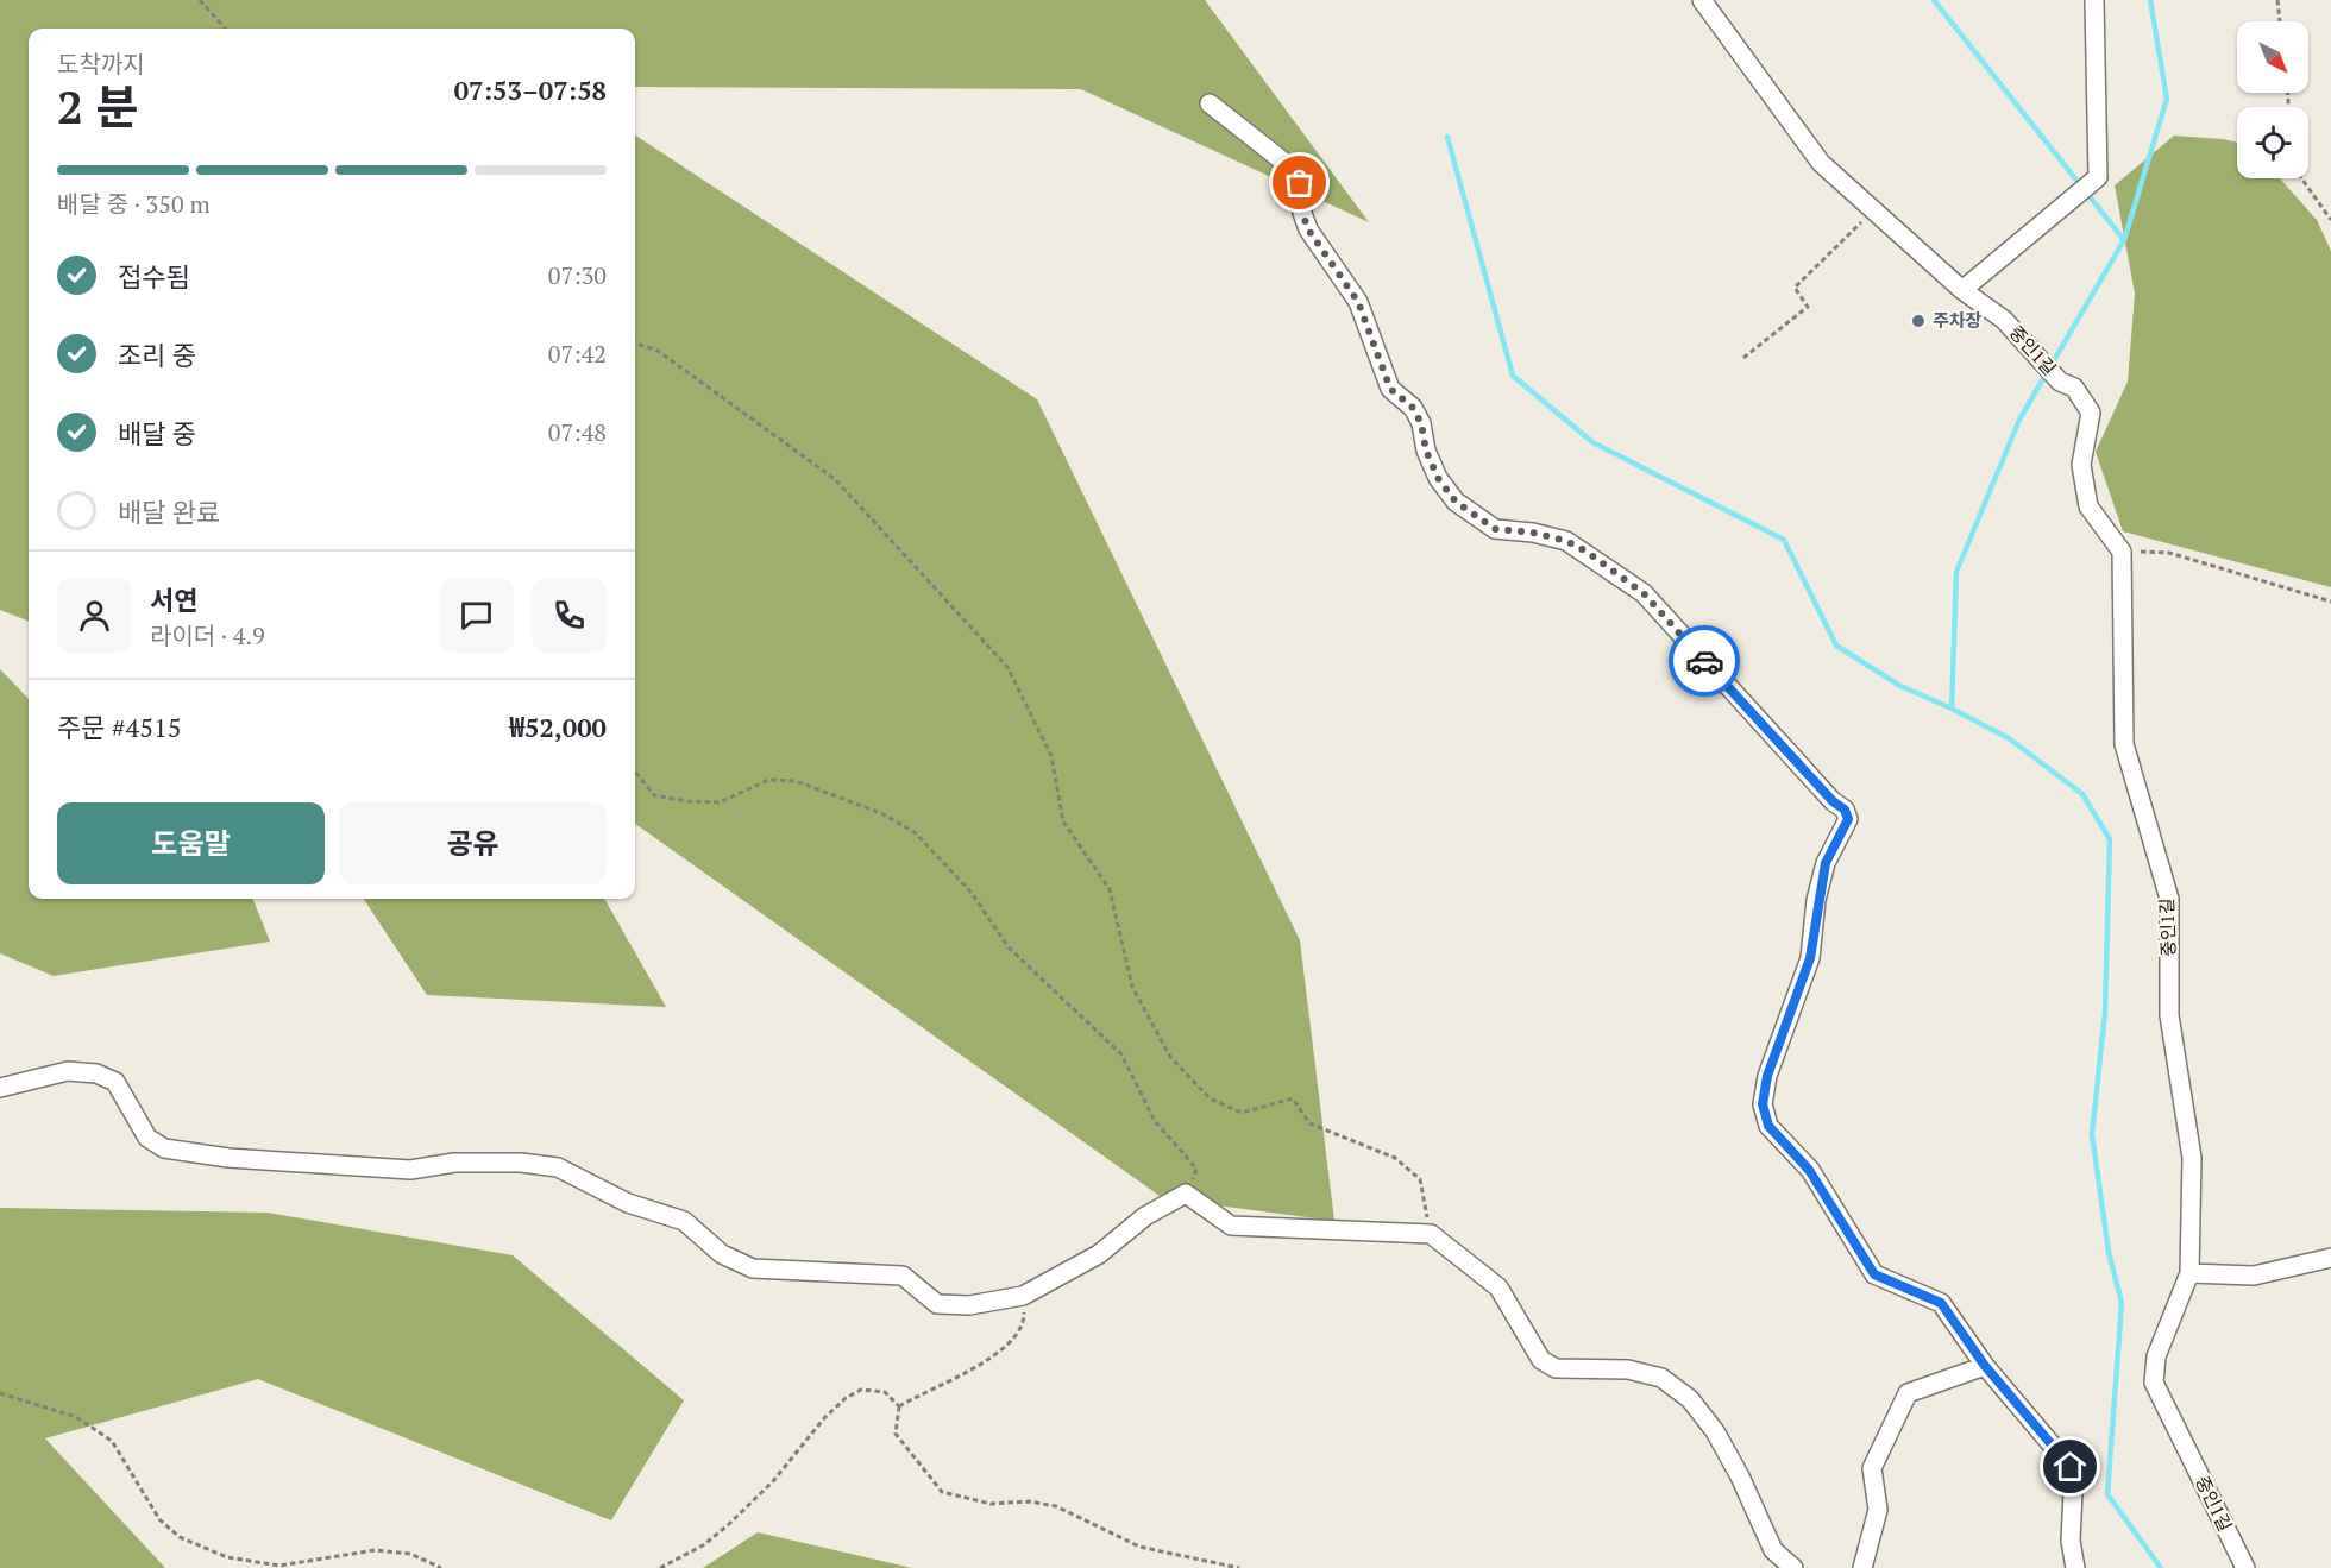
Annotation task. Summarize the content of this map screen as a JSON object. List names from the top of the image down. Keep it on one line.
{"streets":{"street":["중인1길"]},"places":["주차장"],"north":"bottom right","page":{"heading":["2 분","도착까지","07:53–07:58"],"panel":["서연","라이더 · 4.9","주문 #4515","₩52,000"],"bar":"배달 중 · 350 m","list":[["접수됨","07:30"],["조리 중","07:42"],["배달 중","07:48"],"배달 완료"],"buttons":["도움말","공유"]}}
